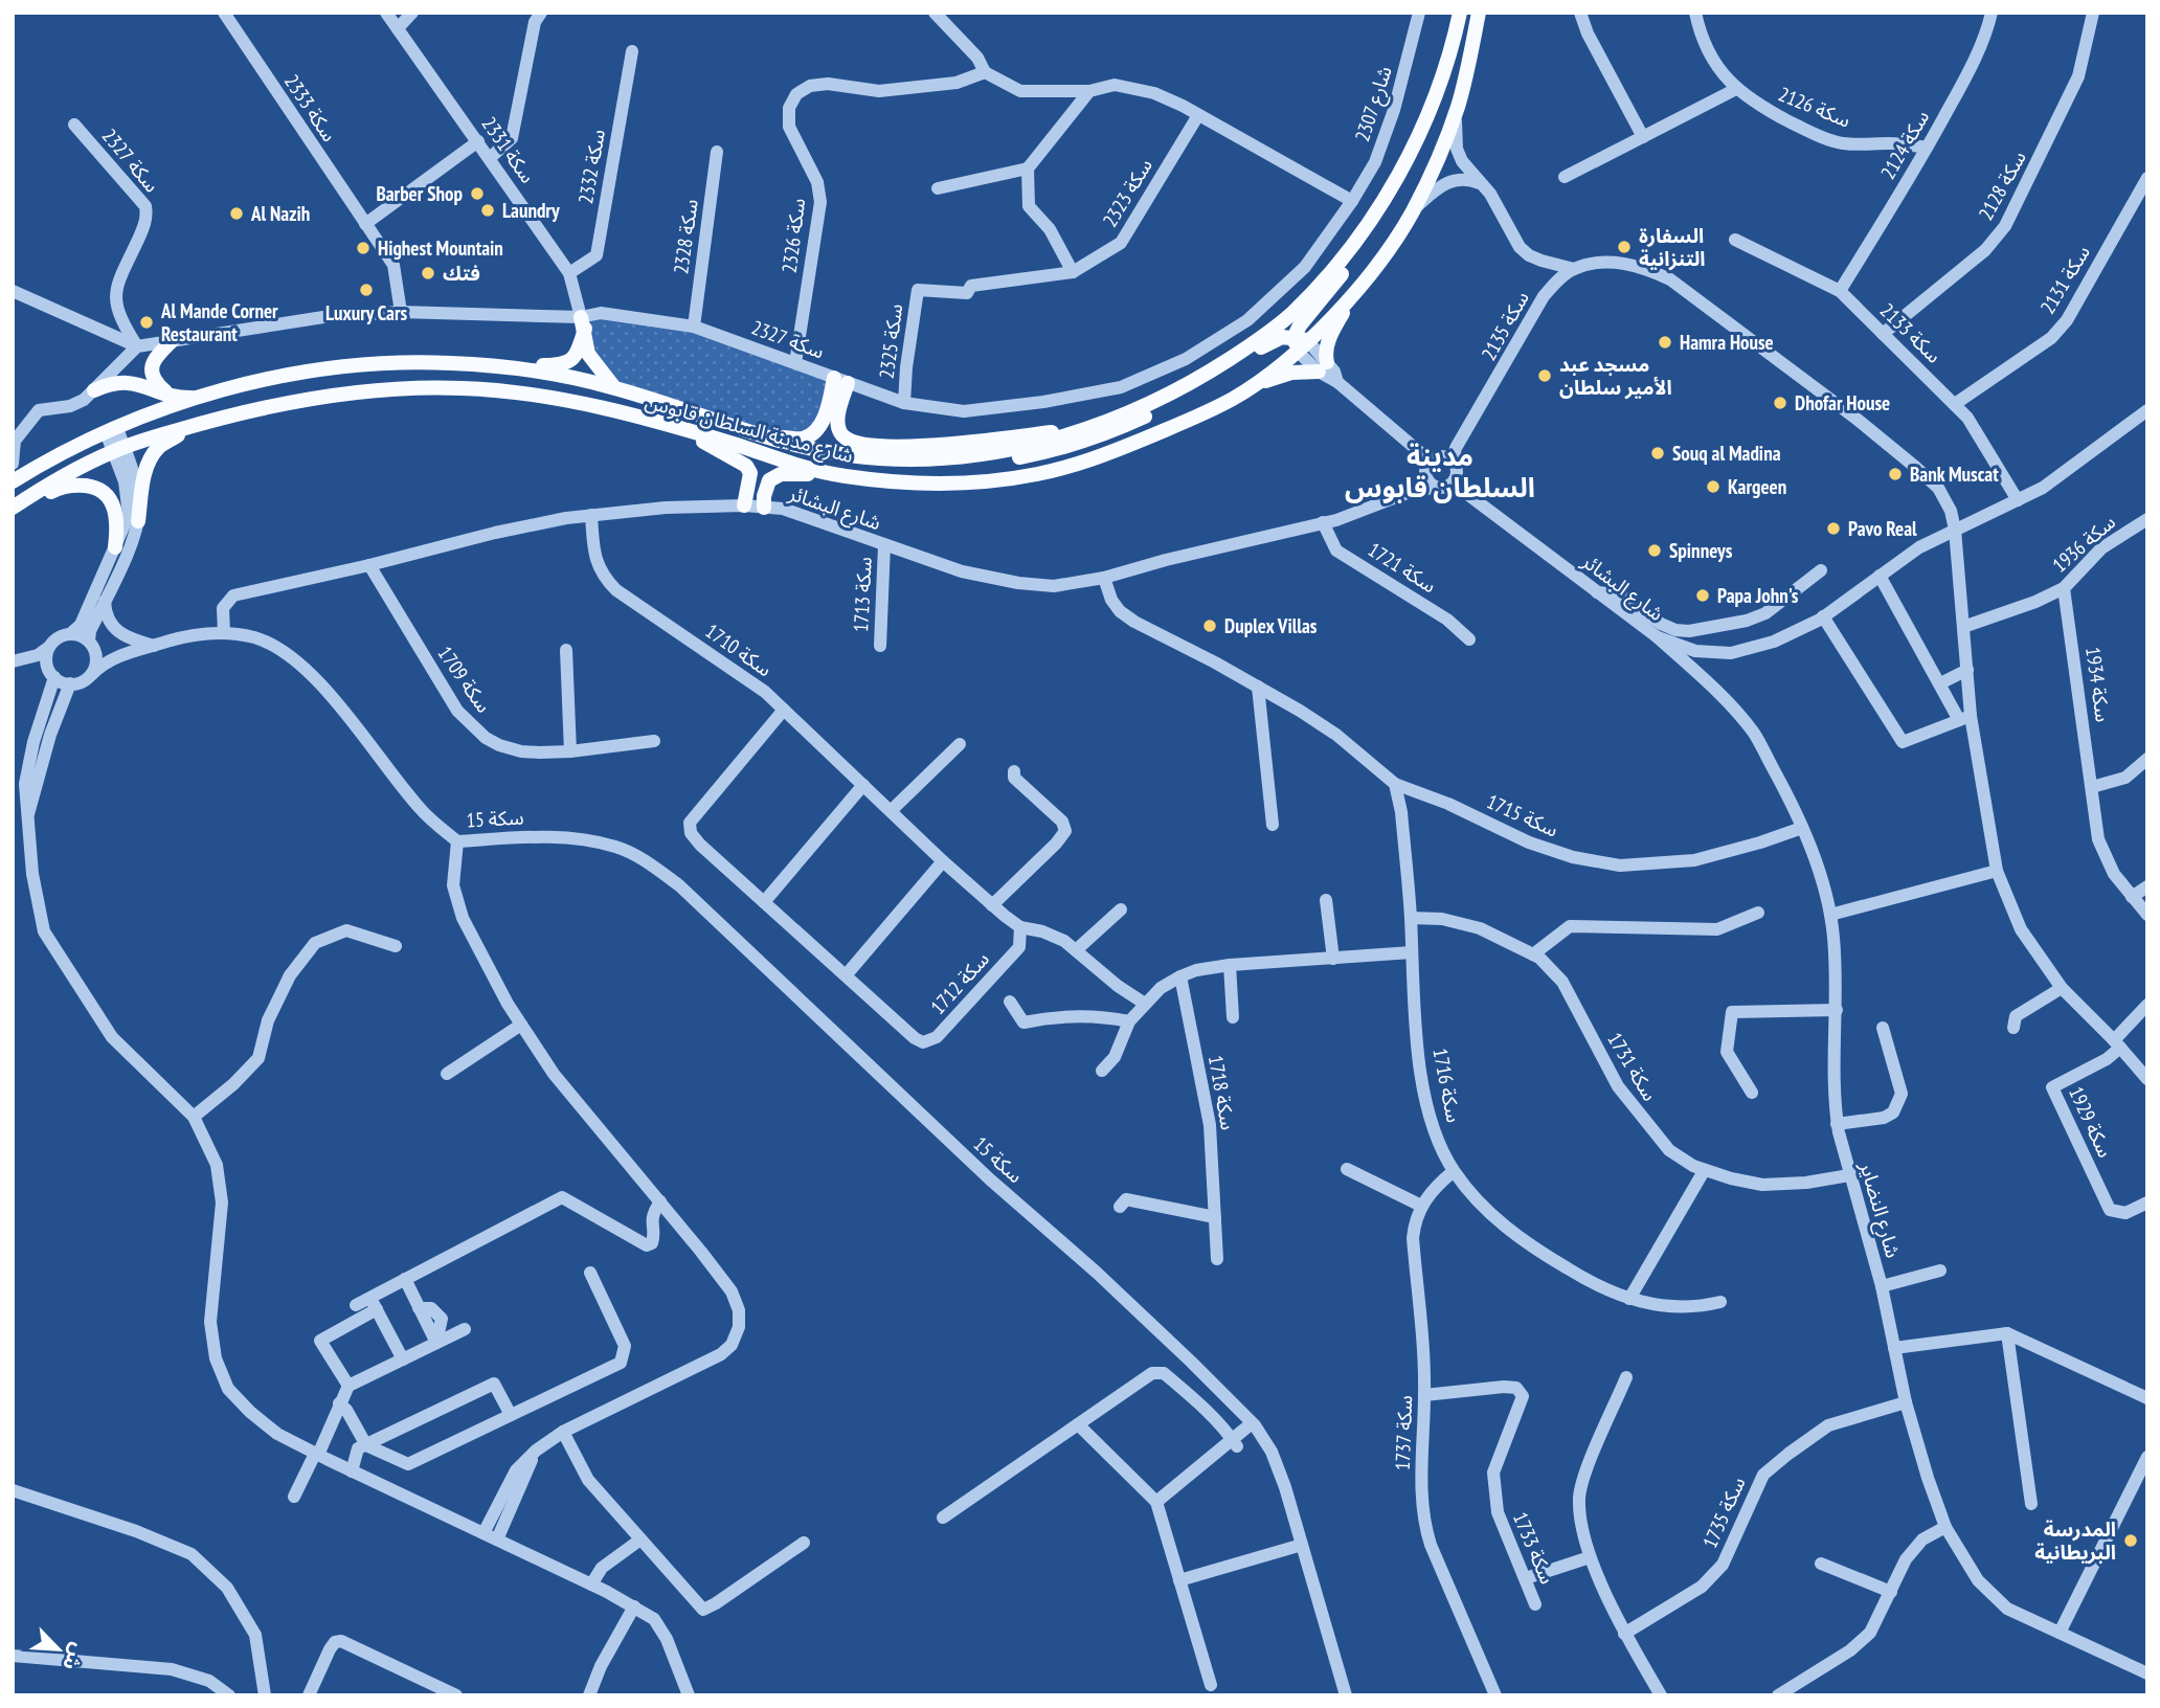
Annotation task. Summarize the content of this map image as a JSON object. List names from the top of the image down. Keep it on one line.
{"streets":{"main road":["شارع مدينة السلطان قابوس"],"street":["2307 شارع","سكة 2126","سكة 2333","سكة 2124","سكة 2331","سكة 2327","سكة 2332","سكة 2128","سكة 2323","سكة 2326","سكة 2328","سكة 2131","سكة 2135","سكة 2133","سكة 2325","شارع البشائر","سكة 1936","سكة 1721","سكة 1713","سكة 1710","سكة 1709","سكة 1934","سكة 1715","سكة 15","سكة 1712","سكة 1731","سكة 1716","سكة 1718","سكة 1929","شارع النضاير","سكة 1737","سكة 1735","سكة 1733"]},"crossings":[["2307 شارع","سكة 2327"],["سكة 2126","سكة 2124"],["سكة 2333","سكة 2327"],["سكة 2124","سكة 2133"],["سكة 2331","سكة 2327"],["سكة 2331","سكة 2332"],["سكة 2327","سكة 2326"],["سكة 2327","سكة 2328"],["سكة 2327","سكة 2325"],["سكة 2128","سكة 2133"],["سكة 2323","سكة 2325"],["سكة 2131","سكة 2133"],["سكة 2133","شارع البشائر"],["شارع البشائر","سكة 1721"],["شارع البشائر","سكة 1713"],["شارع البشائر","سكة 1710"],["شارع البشائر","سكة 1709"],["شارع البشائر","سكة 1715"],["شارع البشائر","شارع النضاير"],["سكة 1936","سكة 1934"],["سكة 1710","سكة 1712"],["سكة 1715","سكة 1716"],["سكة 1715","شارع النضاير"],["سكة 1731","سكة 1716"],["سكة 1731","شارع النضاير"],["سكة 1716","سكة 1737"],["شارع النضاير","سكة 1735"],["سكة 1737","سكة 1733"]],"districts":["مدينة السلطان قابوس"],"places":["Barber Shop","Laundry","Al Nazih","السفارة التنزانية","Highest Mountain","فتك","Luxury Cars","Al Mande Corner Restaurant","Hamra House","مسجد عبد الأمير سلطان","Dhofar House","Souq al Madina","Bank Muscat","Kargeen","Pavo Real","Spinneys","Papa John's","Duplex Villas","المدرسة البريطانية"],"north":"bottom right"}
